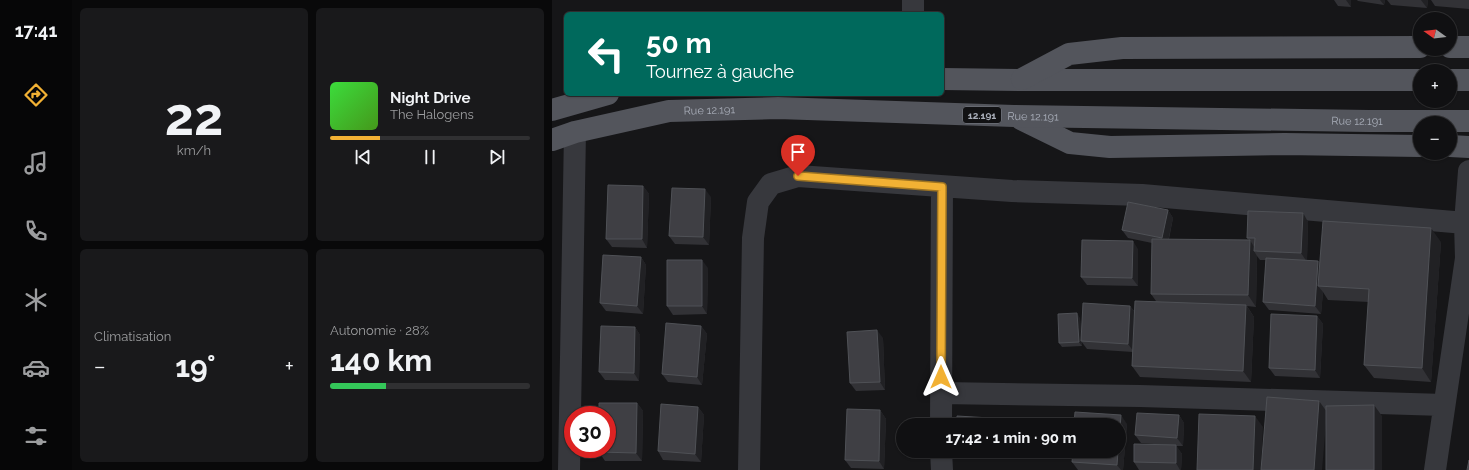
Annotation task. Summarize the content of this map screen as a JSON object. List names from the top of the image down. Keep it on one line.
{"streets":{"main road":["Rue 12.191","12.191"]},"north":"left","page":{"tabs":"17:41","tile":[["22","km/h"],"Climatisation",["Autonomie · 28%","140 km"]],"map_buttons":["+","−"],"turn":["50 m","Tournez à gauche"],"song":["Night Drive","The Halogens"],"heat":["−","19°","+"],"limit":"30","trip":"17:42 · 1 min · 90 m"}}
